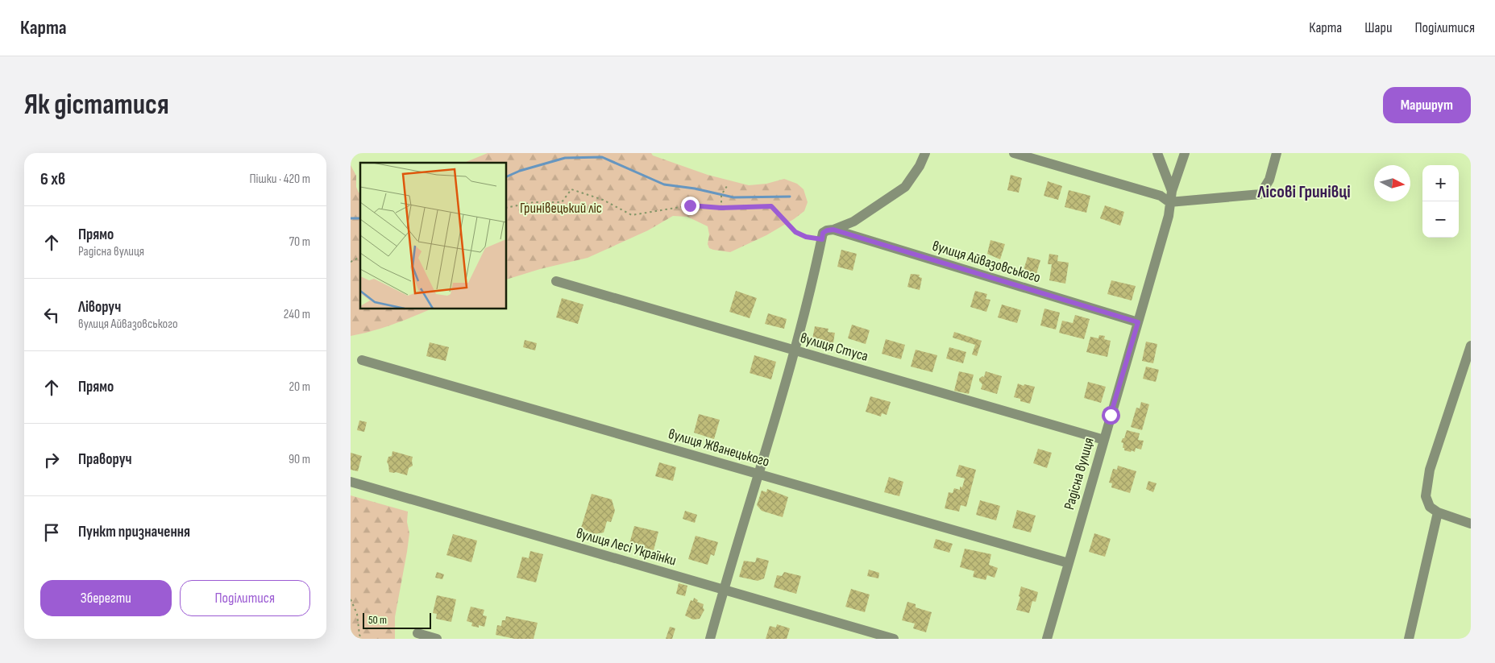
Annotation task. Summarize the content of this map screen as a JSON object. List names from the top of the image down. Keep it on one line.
{"streets":{"street":["вулиця Айвазовського","вулиця Стуса","вулиця Жванецького","Радісна вулиця","вулиця Лесі Українки"]},"crossings":[["вулиця Айвазовського","Радісна вулиця"],["вулиця Стуса","Радісна вулиця"],["вулиця Жванецького","Радісна вулиця"]],"districts":["Лісові Гринівці"],"parks":["Гринівецький ліс"],"scale_bar":"50 m","north":"right","page":{"header":"Карта","nav":["Карта","Шари","Поділитися"],"buttons":["Маршрут",["Зберегти","Поділитися"]],"title":"Як дістатися","heading":["6 хв","Пішки · 420 m"],"map_buttons":["+","−"],"list":[["Прямо","Радісна вулиця","70 m"],["Ліворуч","вулиця Айвазовського","240 m"],["Прямо","20 m"],["Праворуч","90 m"],"Пункт призначення"],"scale":"50 m"}}
